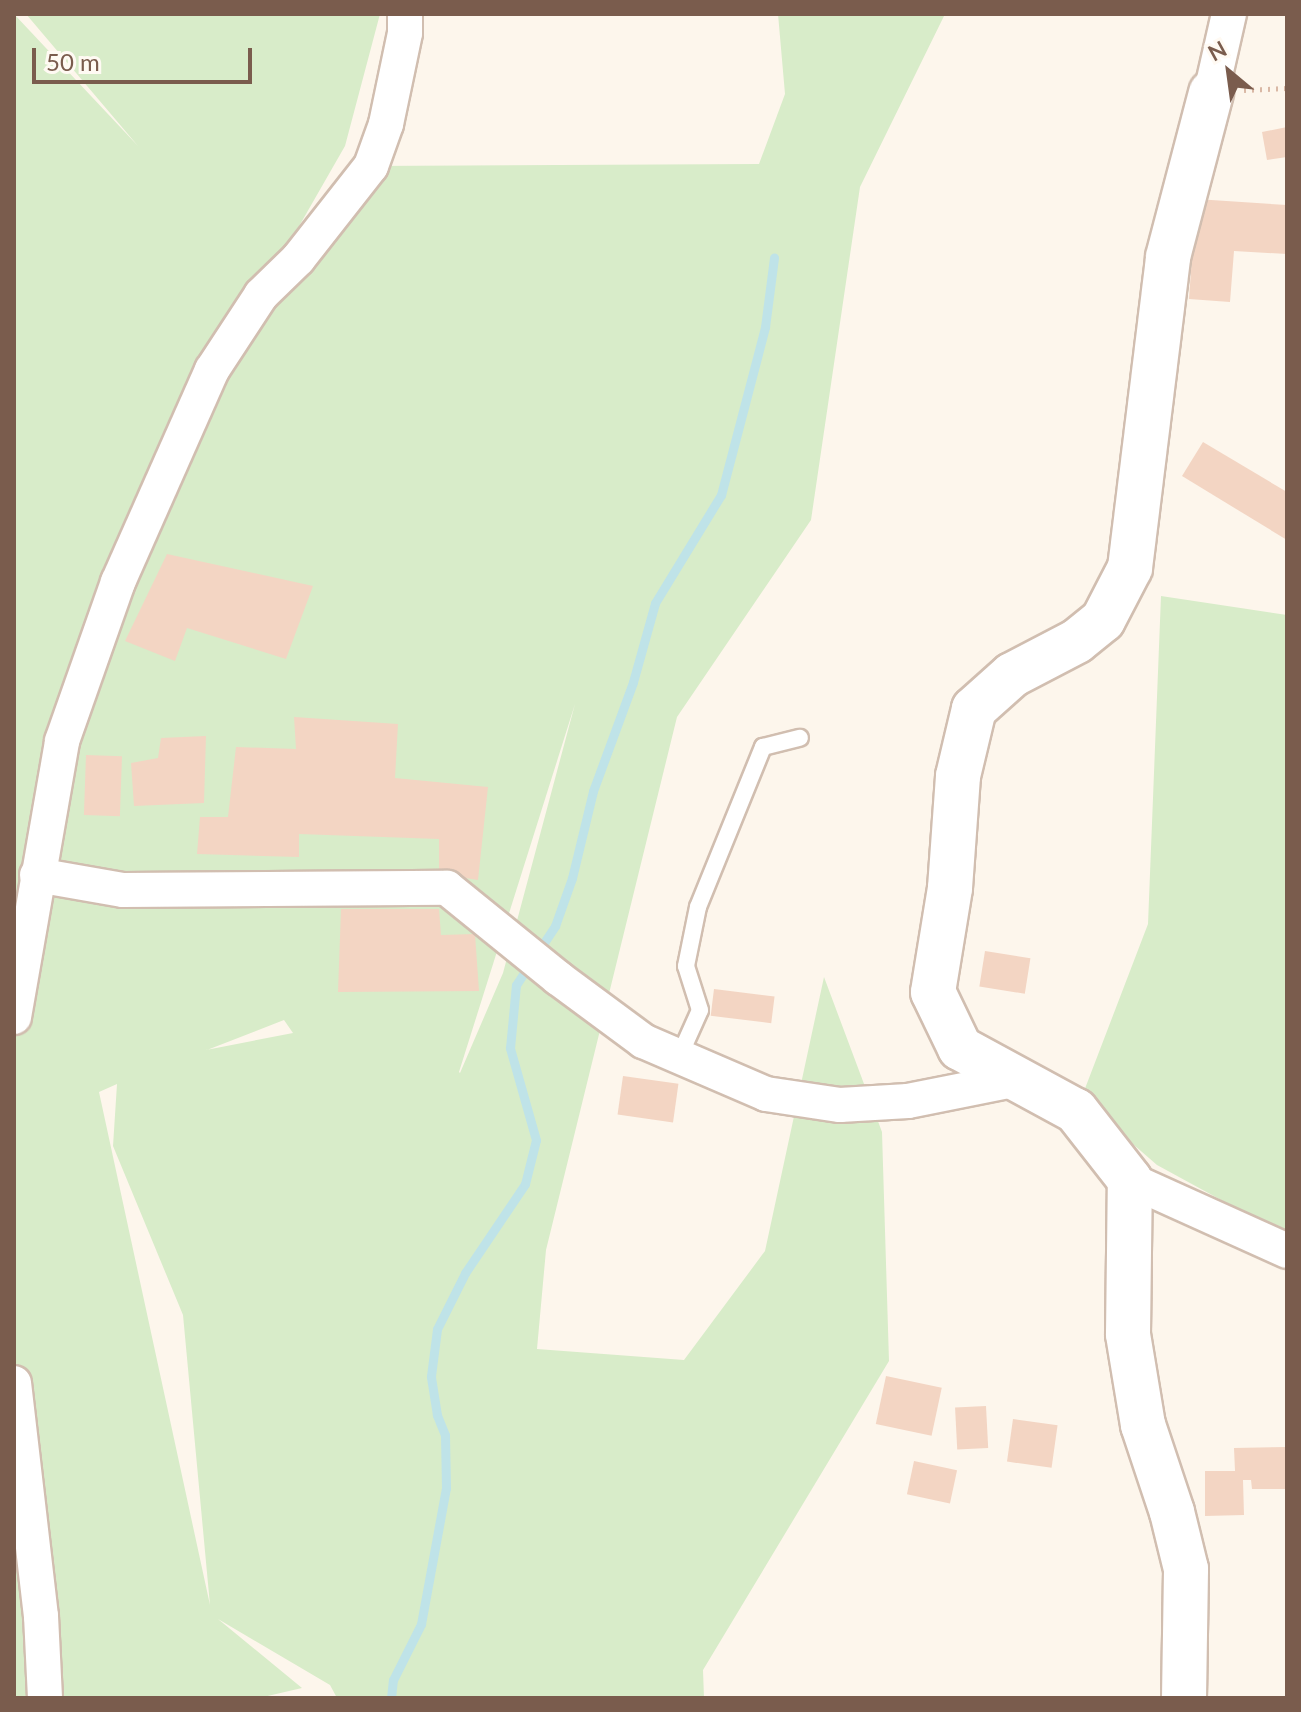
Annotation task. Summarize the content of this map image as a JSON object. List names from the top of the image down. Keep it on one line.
{"scale_bar":"50 m","north":"top left"}
